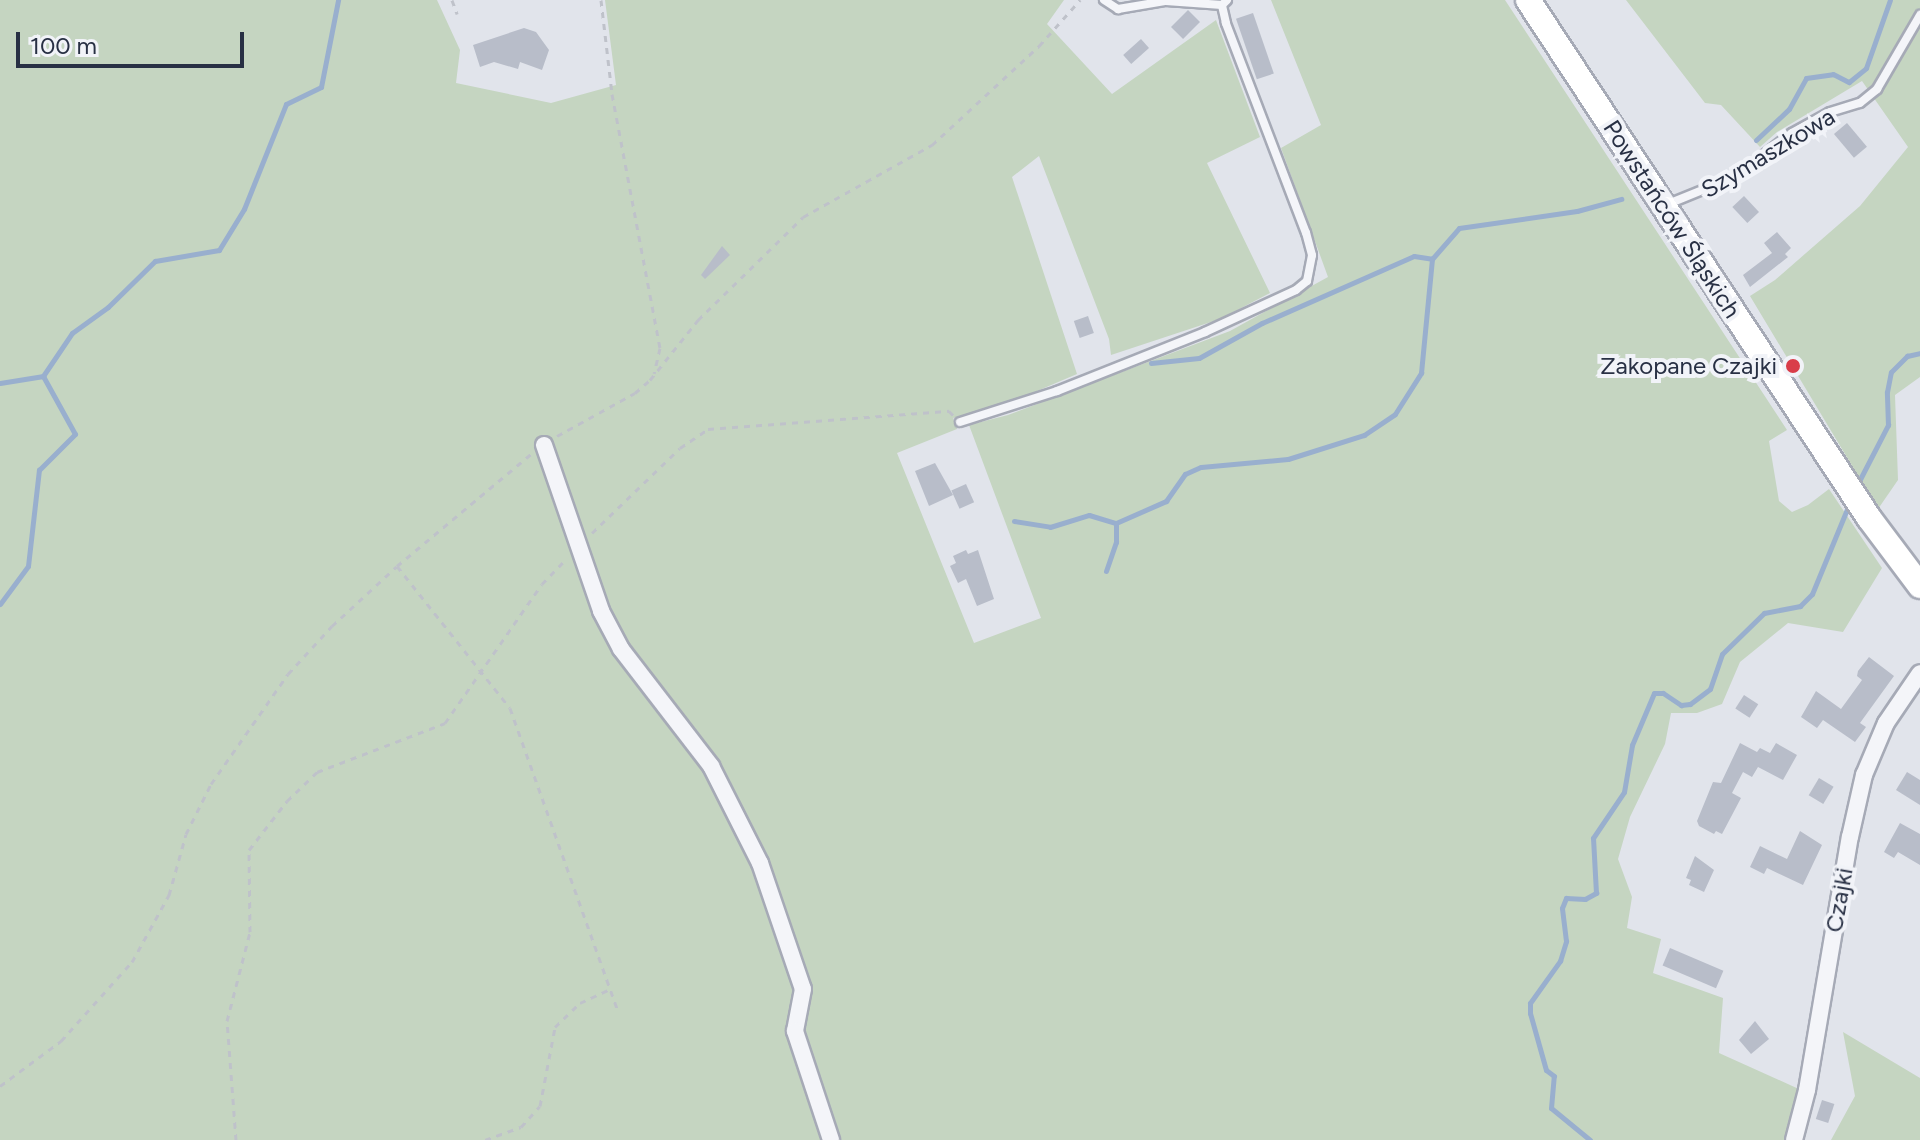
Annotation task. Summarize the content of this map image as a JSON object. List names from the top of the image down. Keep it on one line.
{"streets":{"street":["Powstańców Śląskich","Czajki"],"lane":["Szymaszkowa"]},"crossings":[["Szymaszkowa","Powstańców Śląskich"]],"places":["Zakopane Czajki"],"scale_bar":"100 m"}
